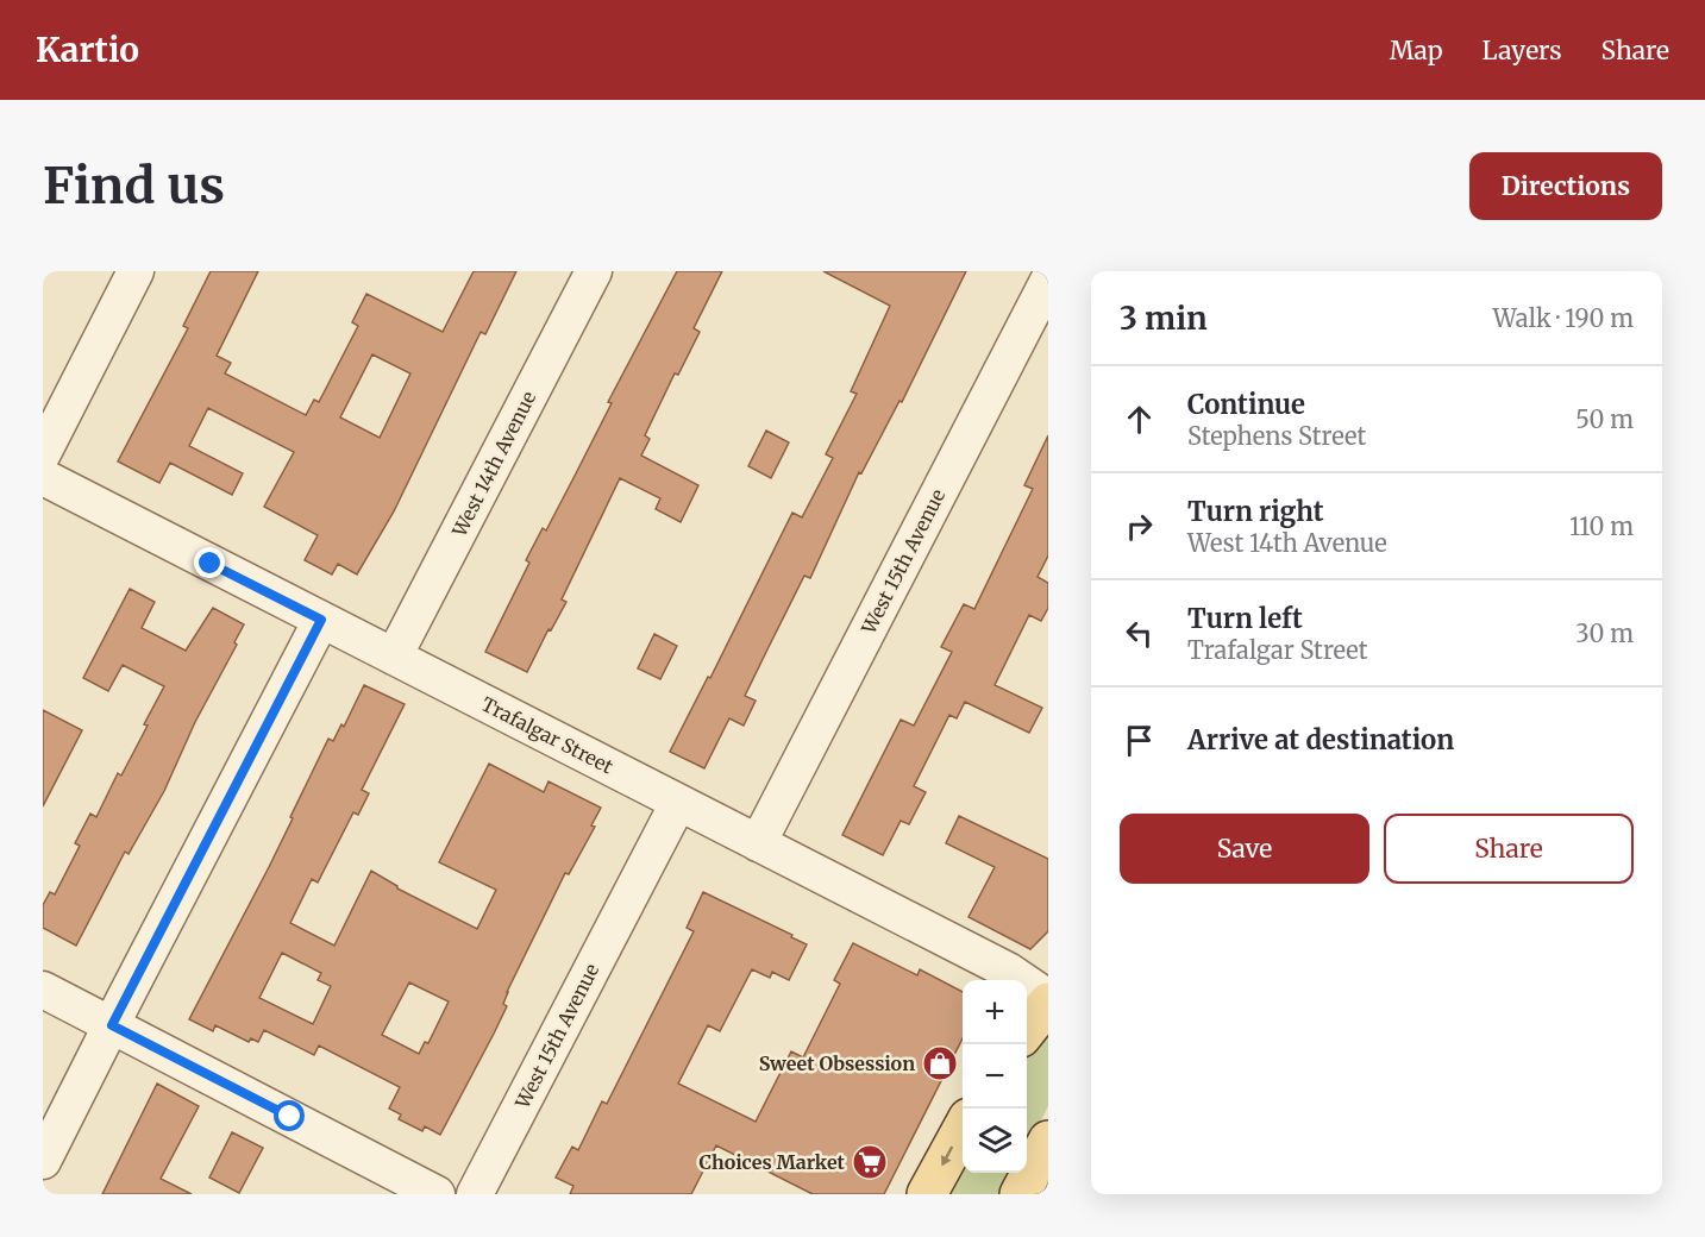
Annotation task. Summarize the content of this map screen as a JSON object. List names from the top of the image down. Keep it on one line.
{"streets":{"street":["West 14th Avenue","West 15th Avenue","Trafalgar Street"]},"crossings":[["West 14th Avenue","Trafalgar Street"],["West 15th Avenue","Trafalgar Street"]],"places":{"shop":["Sweet Obsession"],"supermarket":["Choices Market"]},"page":{"header":"Kartio","nav":["Map","Layers","Share"],"buttons":["Directions",["Save","Share"]],"title":"Find us","heading":["3 min","Walk · 190 m"],"list":[["Continue","Stephens Street","50 m"],["Turn right","West 14th Avenue","110 m"],["Turn left","Trafalgar Street","30 m"],"Arrive at destination"],"map_buttons":["+","−"]}}
